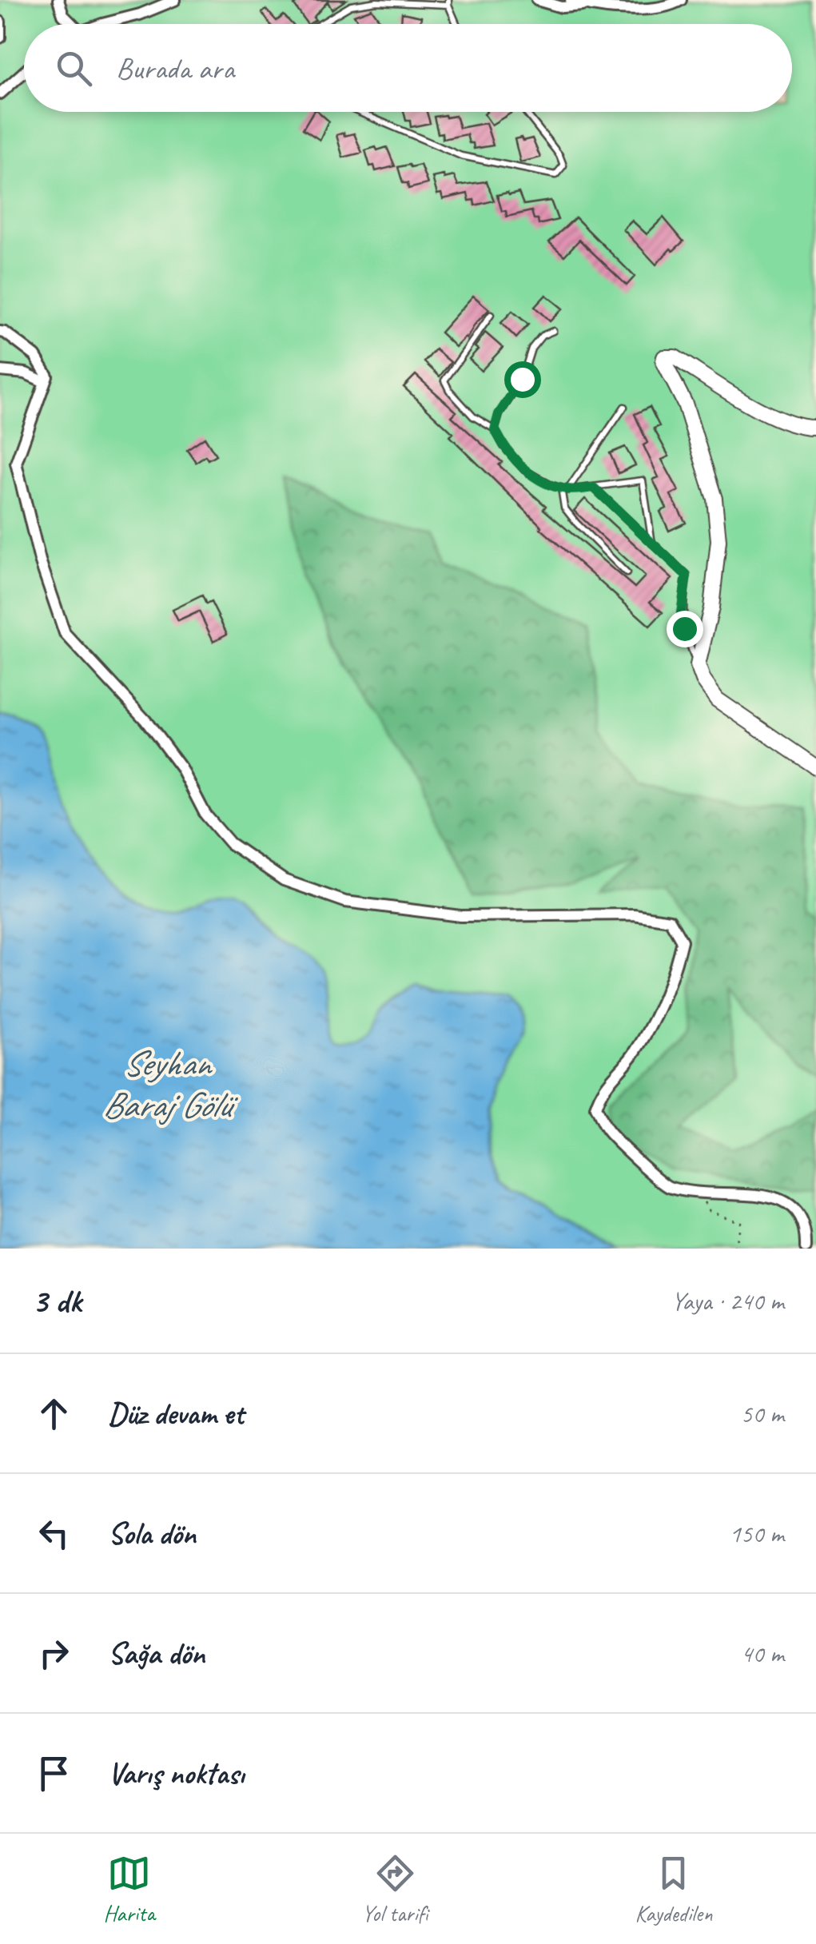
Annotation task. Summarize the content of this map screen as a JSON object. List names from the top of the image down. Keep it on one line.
{"water":["Seyhan Baraj Gölü"],"page":{"search":"Burada ara","heading":["3 dk","Yaya · 240 m"],"list":[["Düz devam et","50 m"],["Sola dön","150 m"],["Sağa dön","40 m"],"Varış noktası"],"nav":["Harita","Yol tarifi","Kaydedilen"]}}
